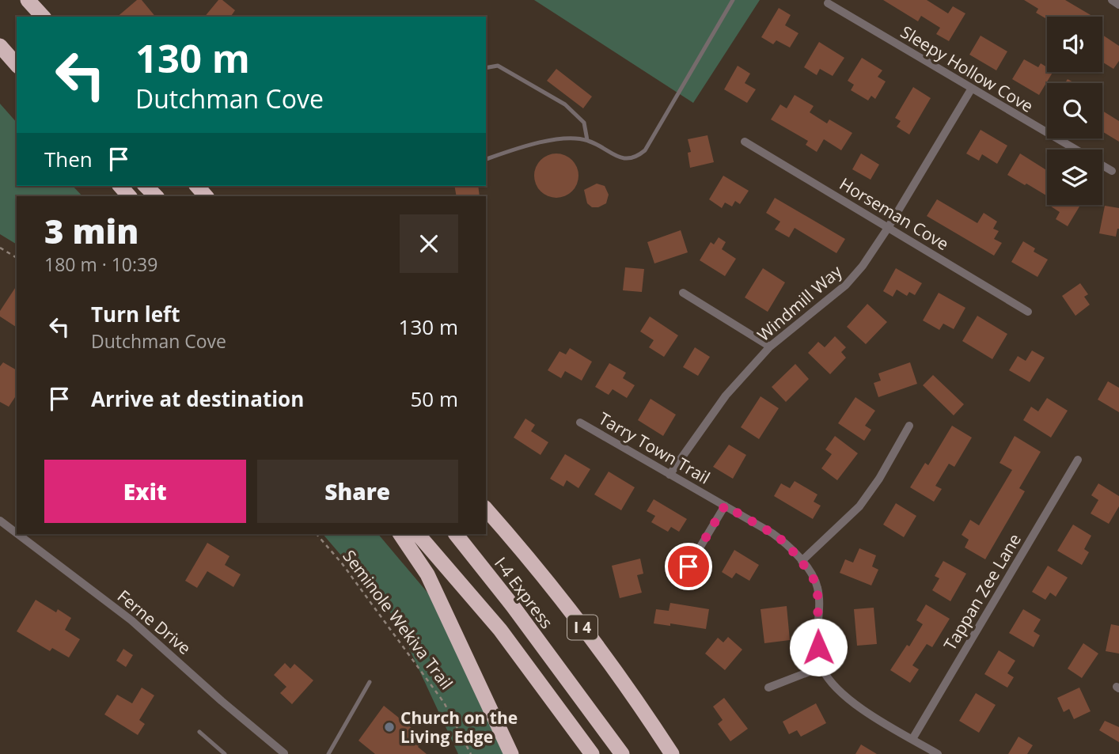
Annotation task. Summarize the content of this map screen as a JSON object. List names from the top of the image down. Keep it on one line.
{"streets":{"highway":["I-4 Express","I 4"],"street":["Sleepy Hollow Cove","Horseman Cove","Windmill Way","Tarry Town Trail","Tappan Zee Lane","Ferne Drive"],"path":["Seminole Wekiva Trail"]},"crossings":[["Sleepy Hollow Cove","Windmill Way"],["Horseman Cove","Windmill Way"],["Windmill Way","Tarry Town Trail"]],"places":["Church on the Living Edge"],"page":{"turn":["130 m","Dutchman Cove"],"then":"Then","heading":["3 min","180 m · 10:39"],"list":[{"name":"Turn left","note":"Dutchman Cove","value":"130 m"},{"name":"Arrive at destination","value":"50 m"}],"buttons":["Exit","Share"]}}
